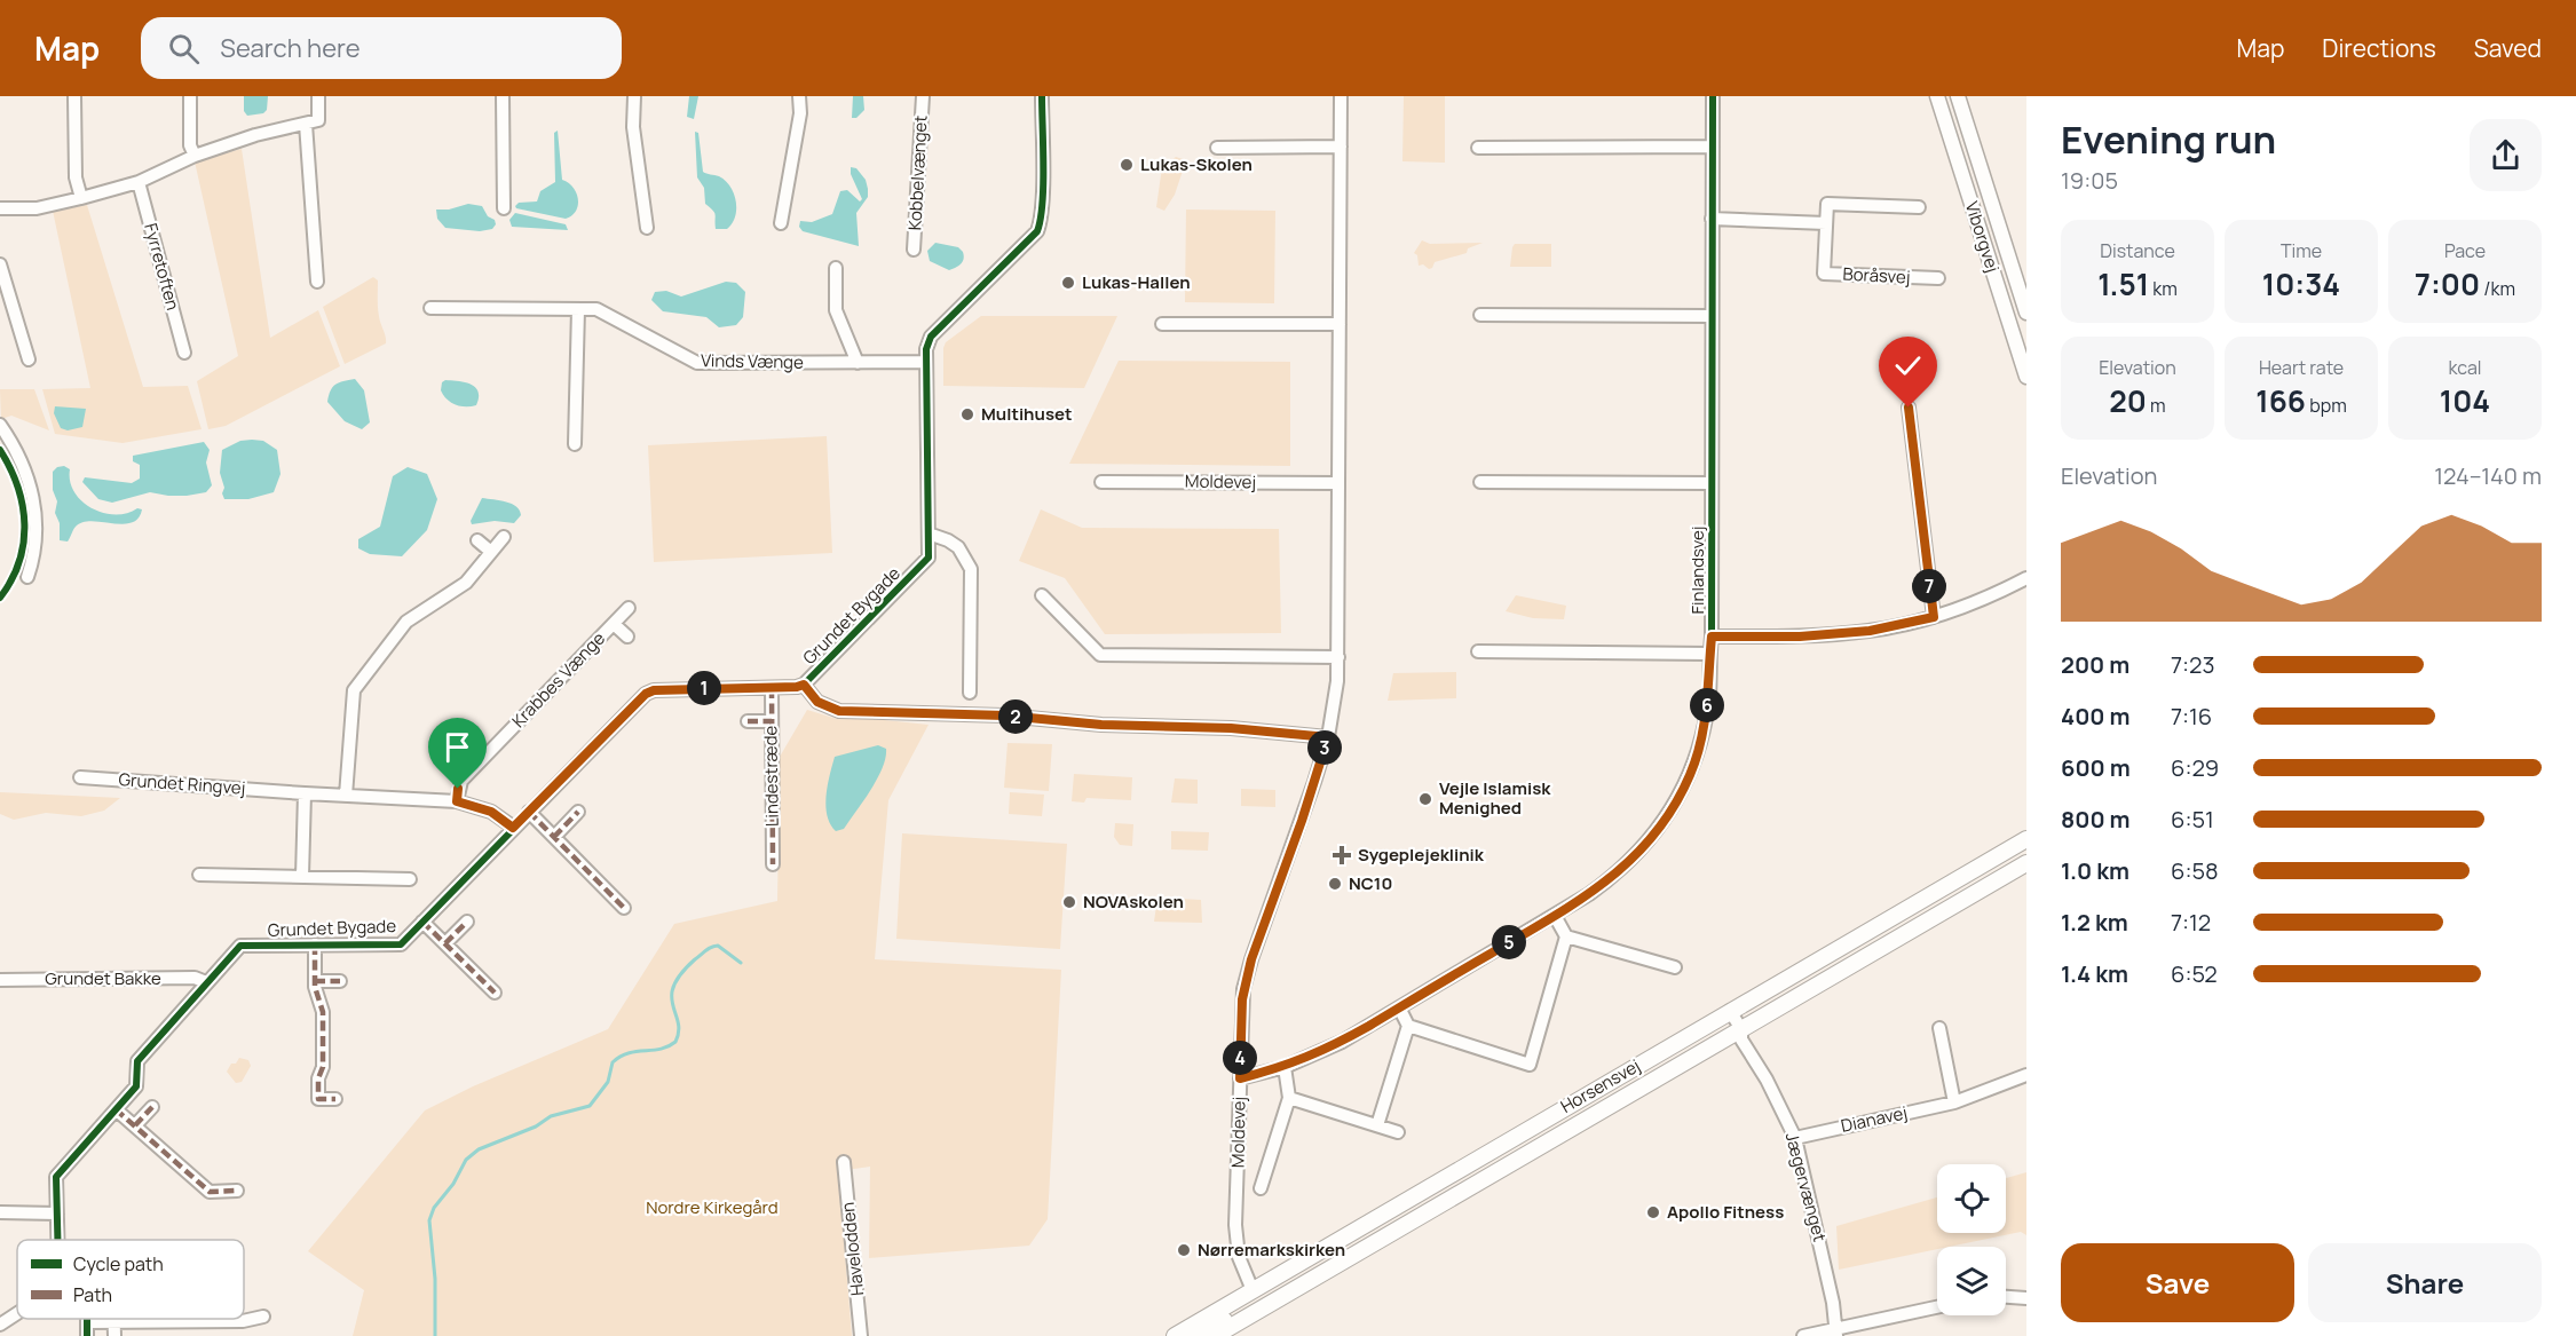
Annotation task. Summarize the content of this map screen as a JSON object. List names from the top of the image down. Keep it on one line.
{"streets":{"main road":["Horsensvej"],"street":["Kobbelvænget","Viborgvej","Fyrretoften","Boråsvej","Vinds Vænge","Moldevej","Finlandsvej","Grundet Bygade","Krabbes Vænge","Lindestræde","Grundet Ringvej","Grundet Bakke","Dianavej","Jægervænget","Havelodden"]},"crossings":[["Vinds Vænge","Grundet Bygade"],["Moldevej","Finlandsvej"],["Moldevej","Horsensvej"],["Grundet Bygade","Lindestræde"],["Grundet Bygade","Grundet Ringvej"],["Grundet Bygade","Grundet Bakke"],["Krabbes Vænge","Grundet Ringvej"],["Horsensvej","Jægervænget"],["Dianavej","Jægervænget"]],"parks":["Nordre Kirkegård"],"places":{"other":["Lukas-Skolen","Lukas-Hallen","Multihuset","Vejle Islamisk Menighed","NC10","NOVAskolen","Apollo Fitness","Nørremarkskirken"],"health":["Sygeplejeklinik"]},"legend":["Cycle path","Path"],"page":{"header":"Map","search":"Search here","nav":["Map","Directions","Saved"],"heading":["Evening run","19:05"],"stats":[["Distance","1.51 km"],["Time","10:34"],["Pace","7:00 /km"],["Elevation","20 m"],["Heart rate","166 bpm"],["kcal","104"]],"chart":["Elevation","124–140 m"],"pins":["7","1","6","2","3","5","4"],"list":[{"name":"200 m","note":"7:23"},{"name":"400 m","note":"7:16"},{"name":"600 m","note":"6:29"},{"name":"800 m","note":"6:51"},{"name":"1.0 km","note":"6:58"},{"name":"1.2 km","note":"7:12"},{"name":"1.4 km","note":"6:52"}],"buttons":["Save","Share"]}}
